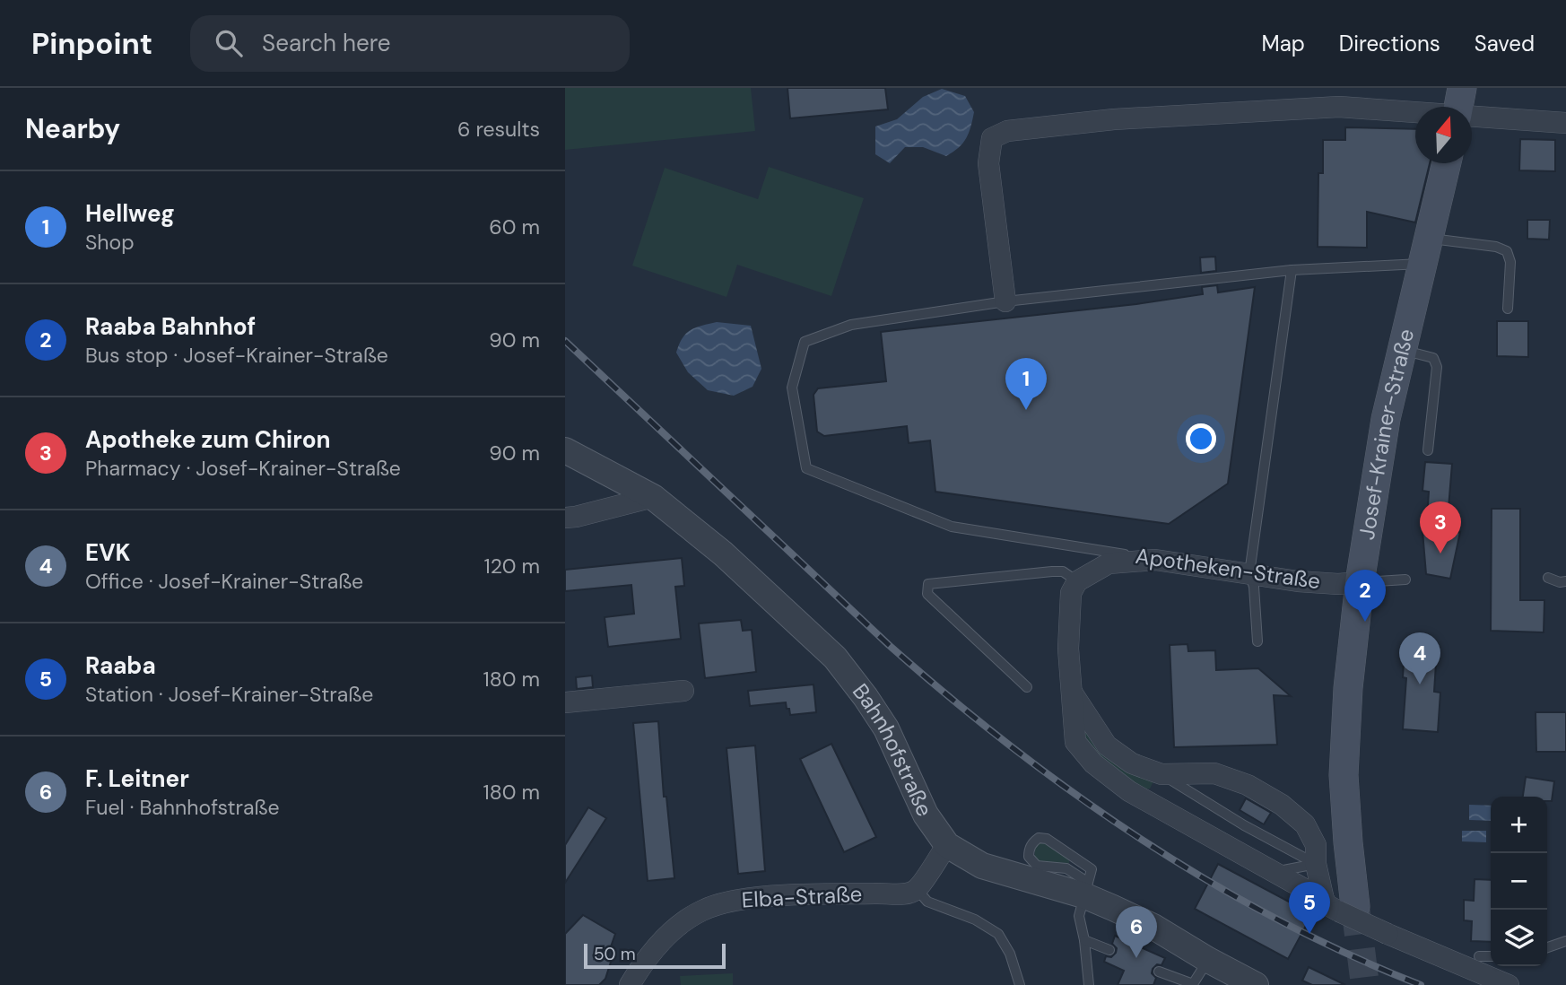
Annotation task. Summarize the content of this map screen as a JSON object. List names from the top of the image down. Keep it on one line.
{"streets":{"main road":["Josef-Krainer-Straße"],"street":["Apotheken-Straße","Bahnhofstraße","Elba-Straße"]},"crossings":[["Josef-Krainer-Straße","Apotheken-Straße"]],"scale_bar":"50 m","north":"top","page":{"header":"Pinpoint","search":"Search here","nav":["Map","Directions","Saved"],"heading":["Nearby","6 results"],"list":[{"mark":"1","name":"Hellweg","note":"Shop","value":"60 m"},{"mark":"2","name":"Raaba Bahnhof","note":"Bus stop · Josef-Krainer-Straße","value":"90 m"},{"mark":"3","name":"Apotheke zum Chiron","note":"Pharmacy · Josef-Krainer-Straße","value":"90 m"},{"mark":"4","name":"EVK","note":"Office · Josef-Krainer-Straße","value":"120 m"},{"mark":"5","name":"Raaba","note":"Station · Josef-Krainer-Straße","value":"180 m"},{"mark":"6","name":"F. Leitner","note":"Fuel · Bahnhofstraße","value":"180 m"}],"pins":["1","3","2","4","5","6"],"map_buttons":["+","−"],"scale":"50 m"}}
